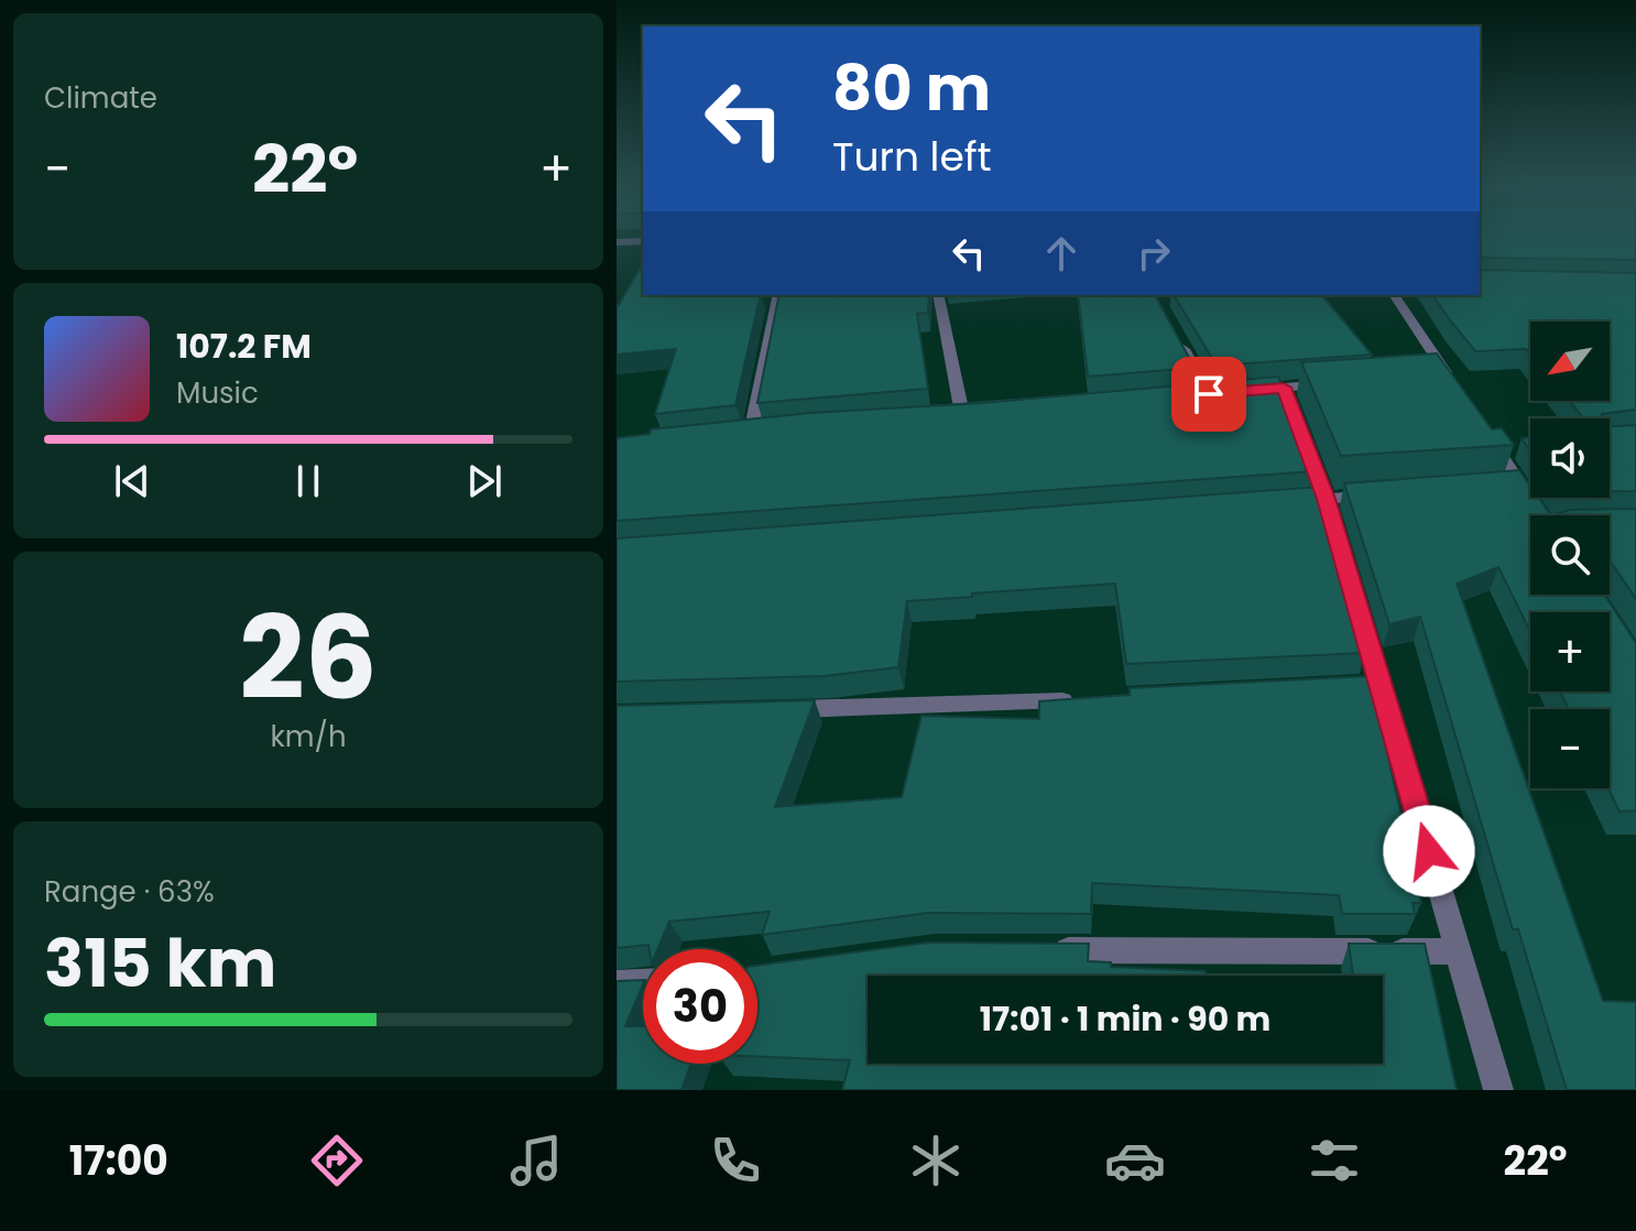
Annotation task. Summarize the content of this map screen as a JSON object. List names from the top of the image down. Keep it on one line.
{"north":"bottom left","page":{"tile":["Climate",["26","km/h"],["Range · 63%","315 km"]],"turn":["80 m","Turn left"],"heat":["−","22°","+"],"song":["107.2 FM","Music"],"map_buttons":["+","−"],"limit":"30","trip":"17:01 · 1 min · 90 m","tabs":["17:00","22°"]}}
